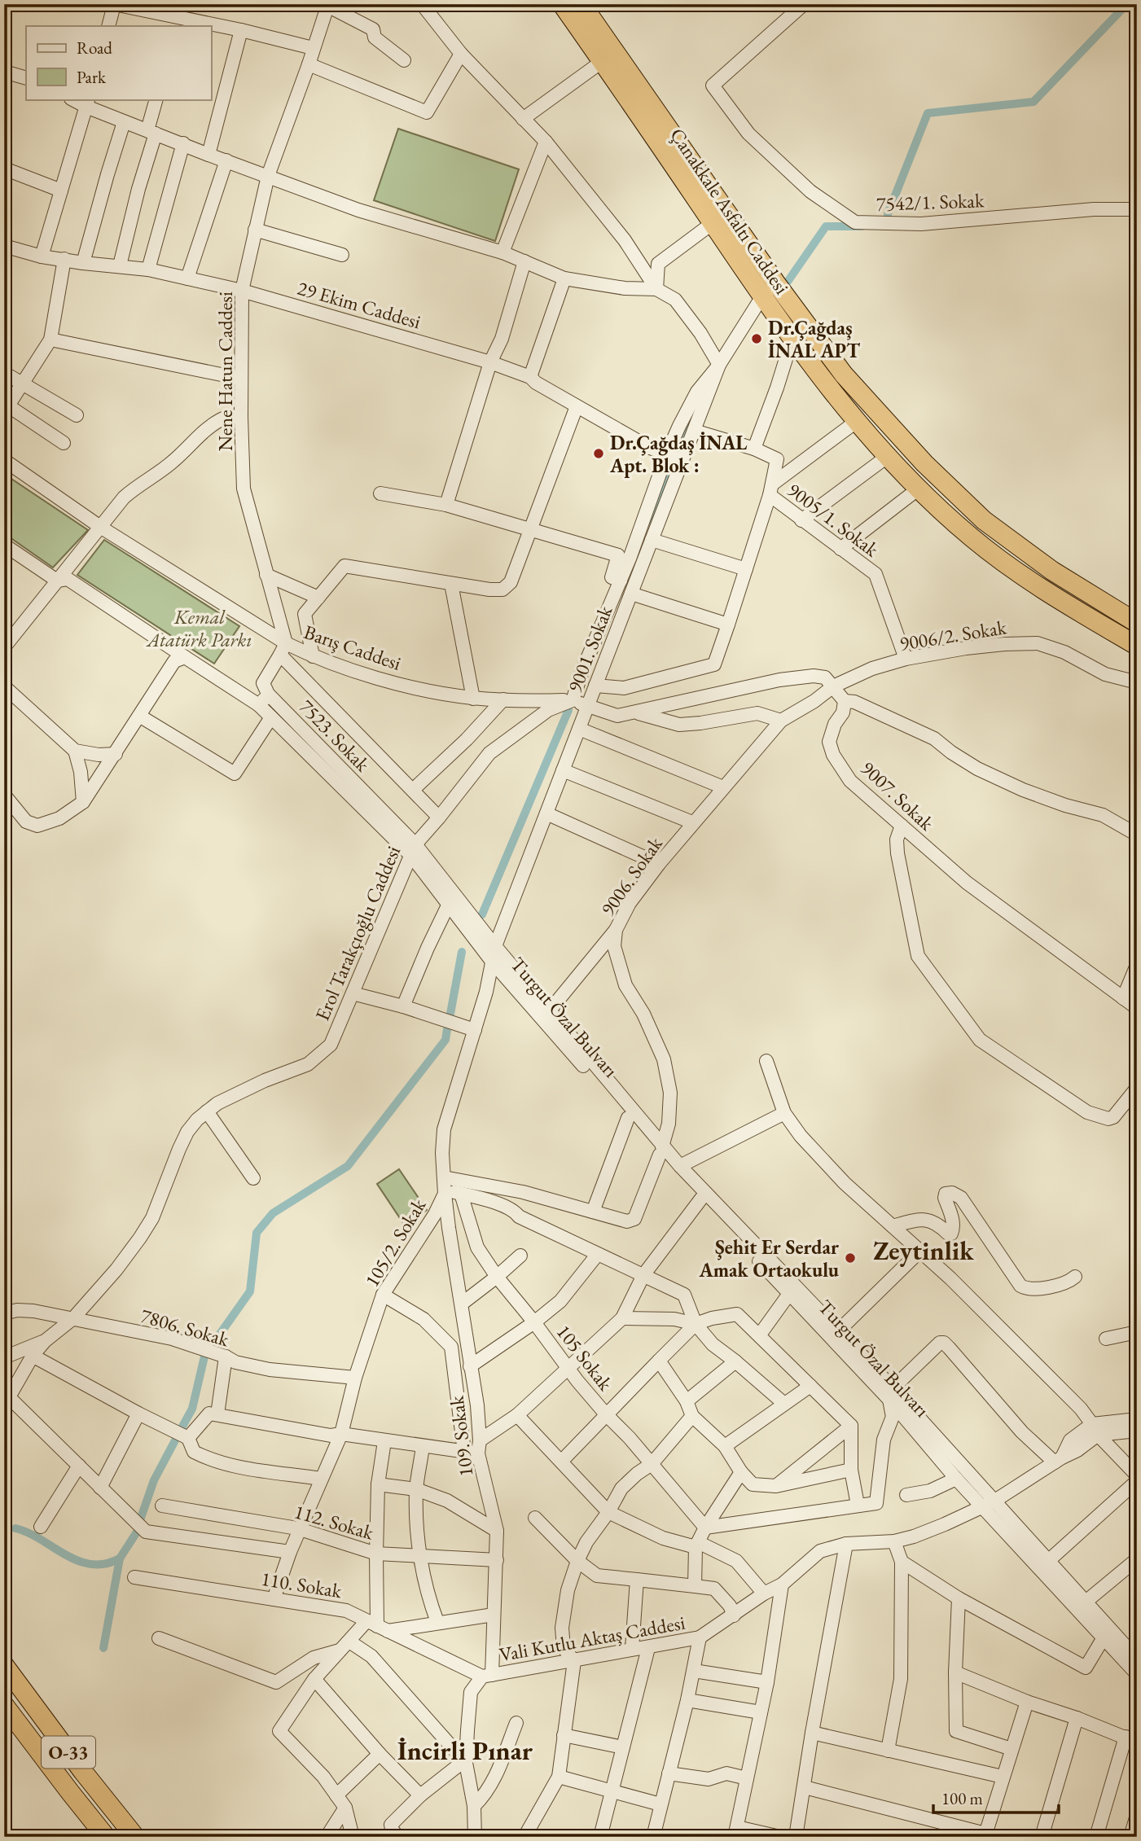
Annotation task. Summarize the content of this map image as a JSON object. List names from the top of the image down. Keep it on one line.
{"streets":{"highway":["Çanakkale Asfaltı Caddesi","O-33"],"street":["7542/1. Sokak","29 Ekim Caddesi","Nene Hatun Caddesi","9005/1. Sokak","9006/2. Sokak","Barış Caddesi","9001. Sokak","7523. Sokak","9007. Sokak","9006. Sokak","Erol Tarakçıoğlu Caddesi","Turgut Özal Bulvarı","105/2. Sokak","7806. Sokak","105 Sokak","109. Sokak","112. Sokak","110. Sokak","Vali Kutlu Aktaş Caddesi"]},"crossings":[["29 Ekim Caddesi","Nene Hatun Caddesi"],["29 Ekim Caddesi","9001. Sokak"],["Nene Hatun Caddesi","Barış Caddesi"],["9005/1. Sokak","9006/2. Sokak"],["9005/1. Sokak","9001. Sokak"],["9006/2. Sokak","9006. Sokak"],["Barış Caddesi","Erol Tarakçıoğlu Caddesi"],["9001. Sokak","Turgut Özal Bulvarı"],["9001. Sokak","105/2. Sokak"],["7523. Sokak","Erol Tarakçıoğlu Caddesi"],["7523. Sokak","Turgut Özal Bulvarı"],["9006. Sokak","Turgut Özal Bulvarı"],["Erol Tarakçıoğlu Caddesi","Turgut Özal Bulvarı"],["Erol Tarakçıoğlu Caddesi","7806. Sokak"],["Turgut Özal Bulvarı","105/2. Sokak"],["Turgut Özal Bulvarı","Vali Kutlu Aktaş Caddesi"],["105/2. Sokak","7806. Sokak"],["105/2. Sokak","109. Sokak"],["105/2. Sokak","112. Sokak"],["105/2. Sokak","110. Sokak"],["109. Sokak","112. Sokak"],["109. Sokak","110. Sokak"],["109. Sokak","Vali Kutlu Aktaş Caddesi"],["110. Sokak","Vali Kutlu Aktaş Caddesi"]],"districts":["Zeytinlik","İncirli Pınar"],"parks":["Kemal Atatürk Parkı"],"places":["Dr.Çağdaş İNAL APT","Dr.Çağdaş İNAL Apt. Blok :","Şehit Er Serdar Amak Ortaokulu"],"legend":["Road","Park"],"scale_bar":"100 m"}
